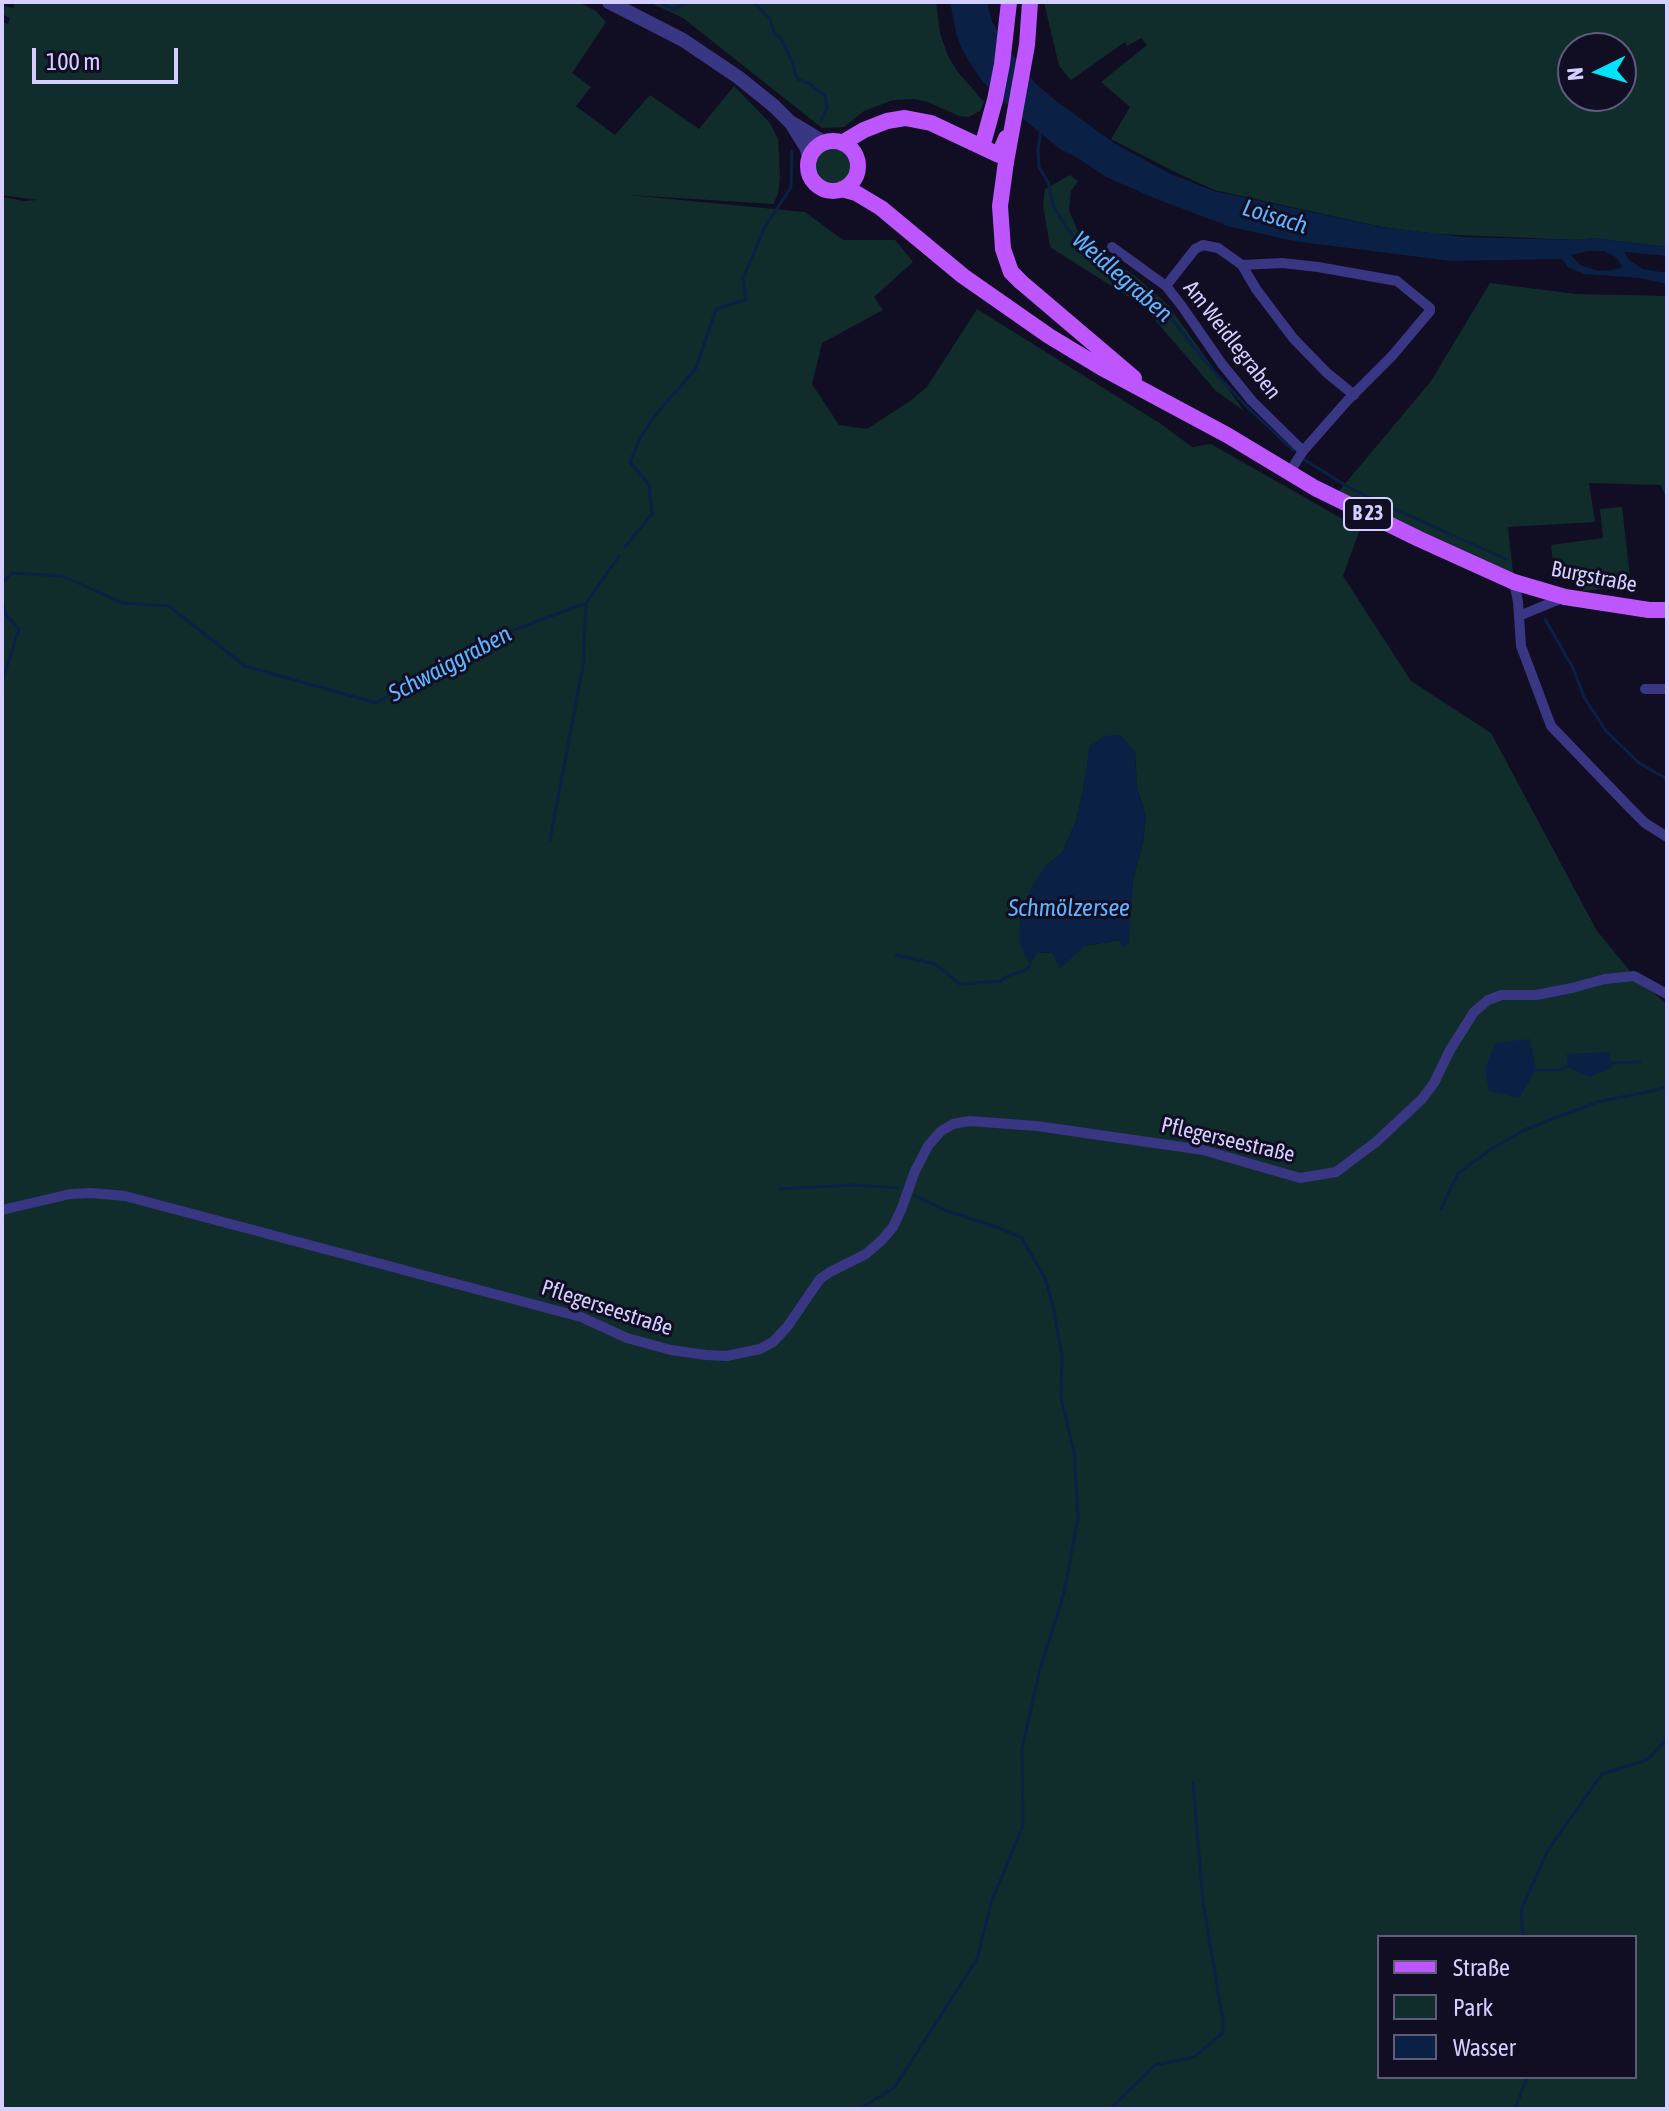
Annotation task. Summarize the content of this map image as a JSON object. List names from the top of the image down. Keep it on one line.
{"streets":{"main road":["B 23","Burgstraße"],"street":["Am Weidlegraben","Pflegerseestraße"]},"crossings":[["B 23","Burgstraße"]],"water":["Loisach","Weidlegraben","Schwaiggraben","Schmölzersee"],"legend":["Straße","Park","Wasser"],"scale_bar":"100 m","north":"left"}
